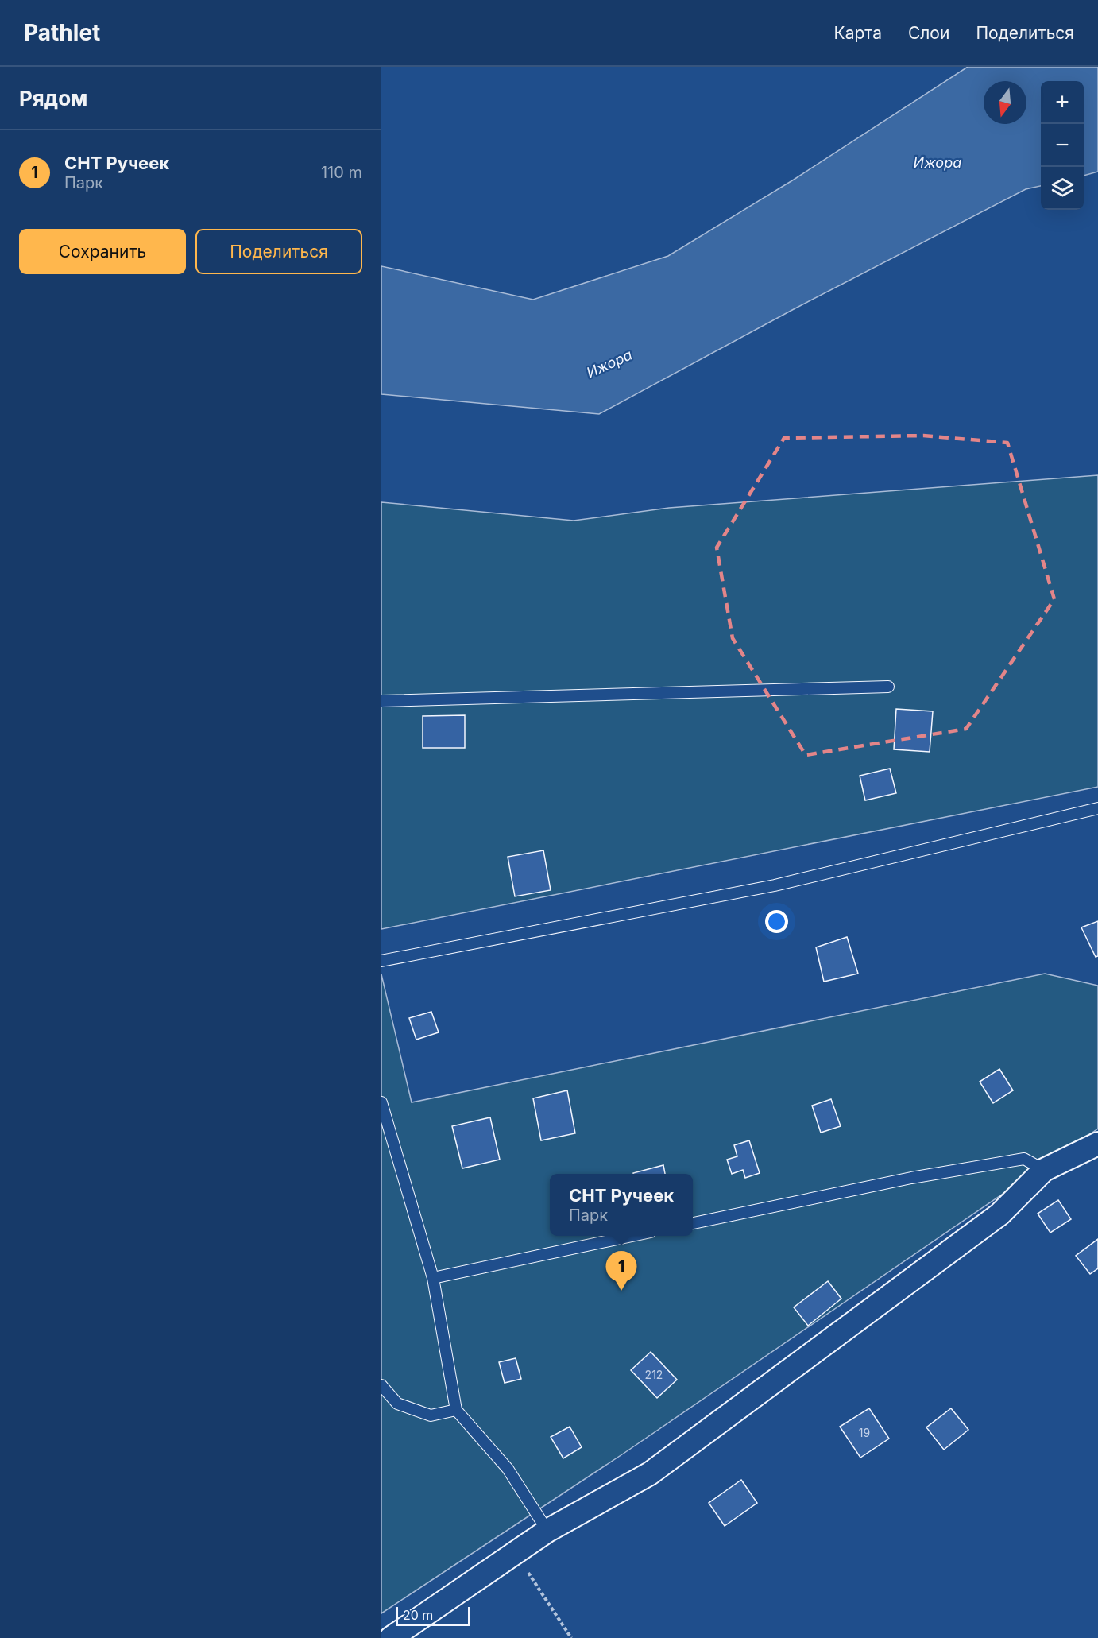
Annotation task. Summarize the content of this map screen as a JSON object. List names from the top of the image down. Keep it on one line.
{"water":["Ижора"],"house_numbers":["212","19"],"scale_bar":"20 m","north":"bottom","page":{"header":"Pathlet","nav":["Карта","Слои","Поделиться"],"heading":"Рядом","map_buttons":["+","−"],"list":[{"mark":"1","name":"СНТ Ручеек","note":"Парк","value":"110 m"}],"buttons":["Сохранить","Поделиться"],"popup":["СНТ Ручеек","Парк"],"pins":"1","scale":"20 m"}}
